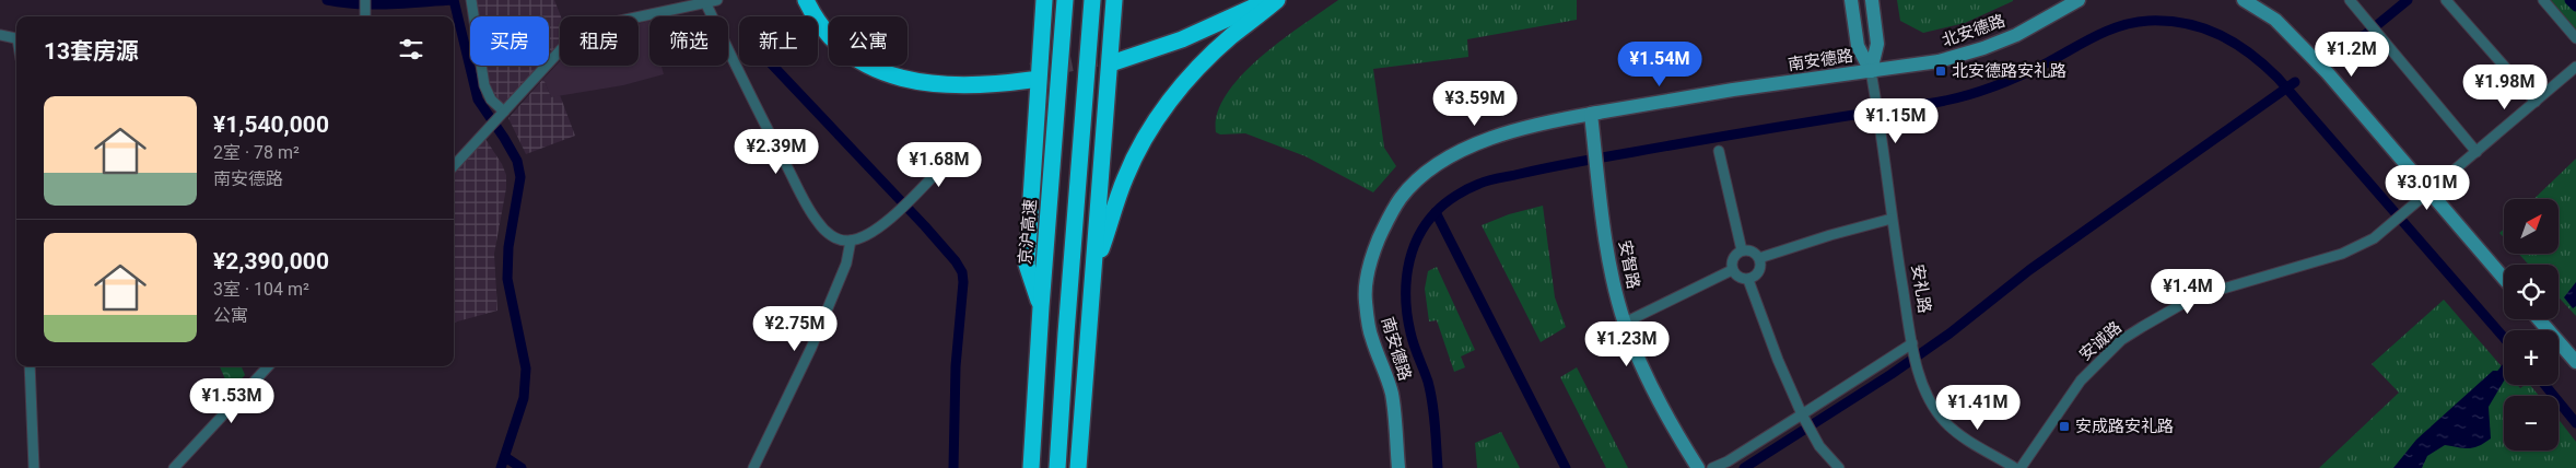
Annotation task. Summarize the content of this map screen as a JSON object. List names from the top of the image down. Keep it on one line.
{"streets":{"highway":["京沪高速"],"street":["北安德路","南安德路","安智路","安礼路","安诚路"]},"crossings":[["北安德路","南安德路"],["北安德路","安礼路"],["南安德路","安智路"],["南安德路","安礼路"]],"places":{"transit":["北安德路安礼路","安成路安礼路"]},"north":"top right","page":{"chip":["买房","租房","筛选","新上","公寓"],"heading":"13套房源","price":["¥1.2M","¥1.54M","¥1.98M","¥3.59M","¥1.15M","¥2.39M","¥1.68M","¥3.01M","¥1.4M","¥2.75M","¥1.23M","¥1.53M","¥1.41M"],"list":[{"name":"¥1,540,000","note":"2室 · 78 m² · 南安德路"},{"name":"¥2,390,000","note":"3室 · 104 m² · 公寓"}],"map_buttons":["+","−"]}}
